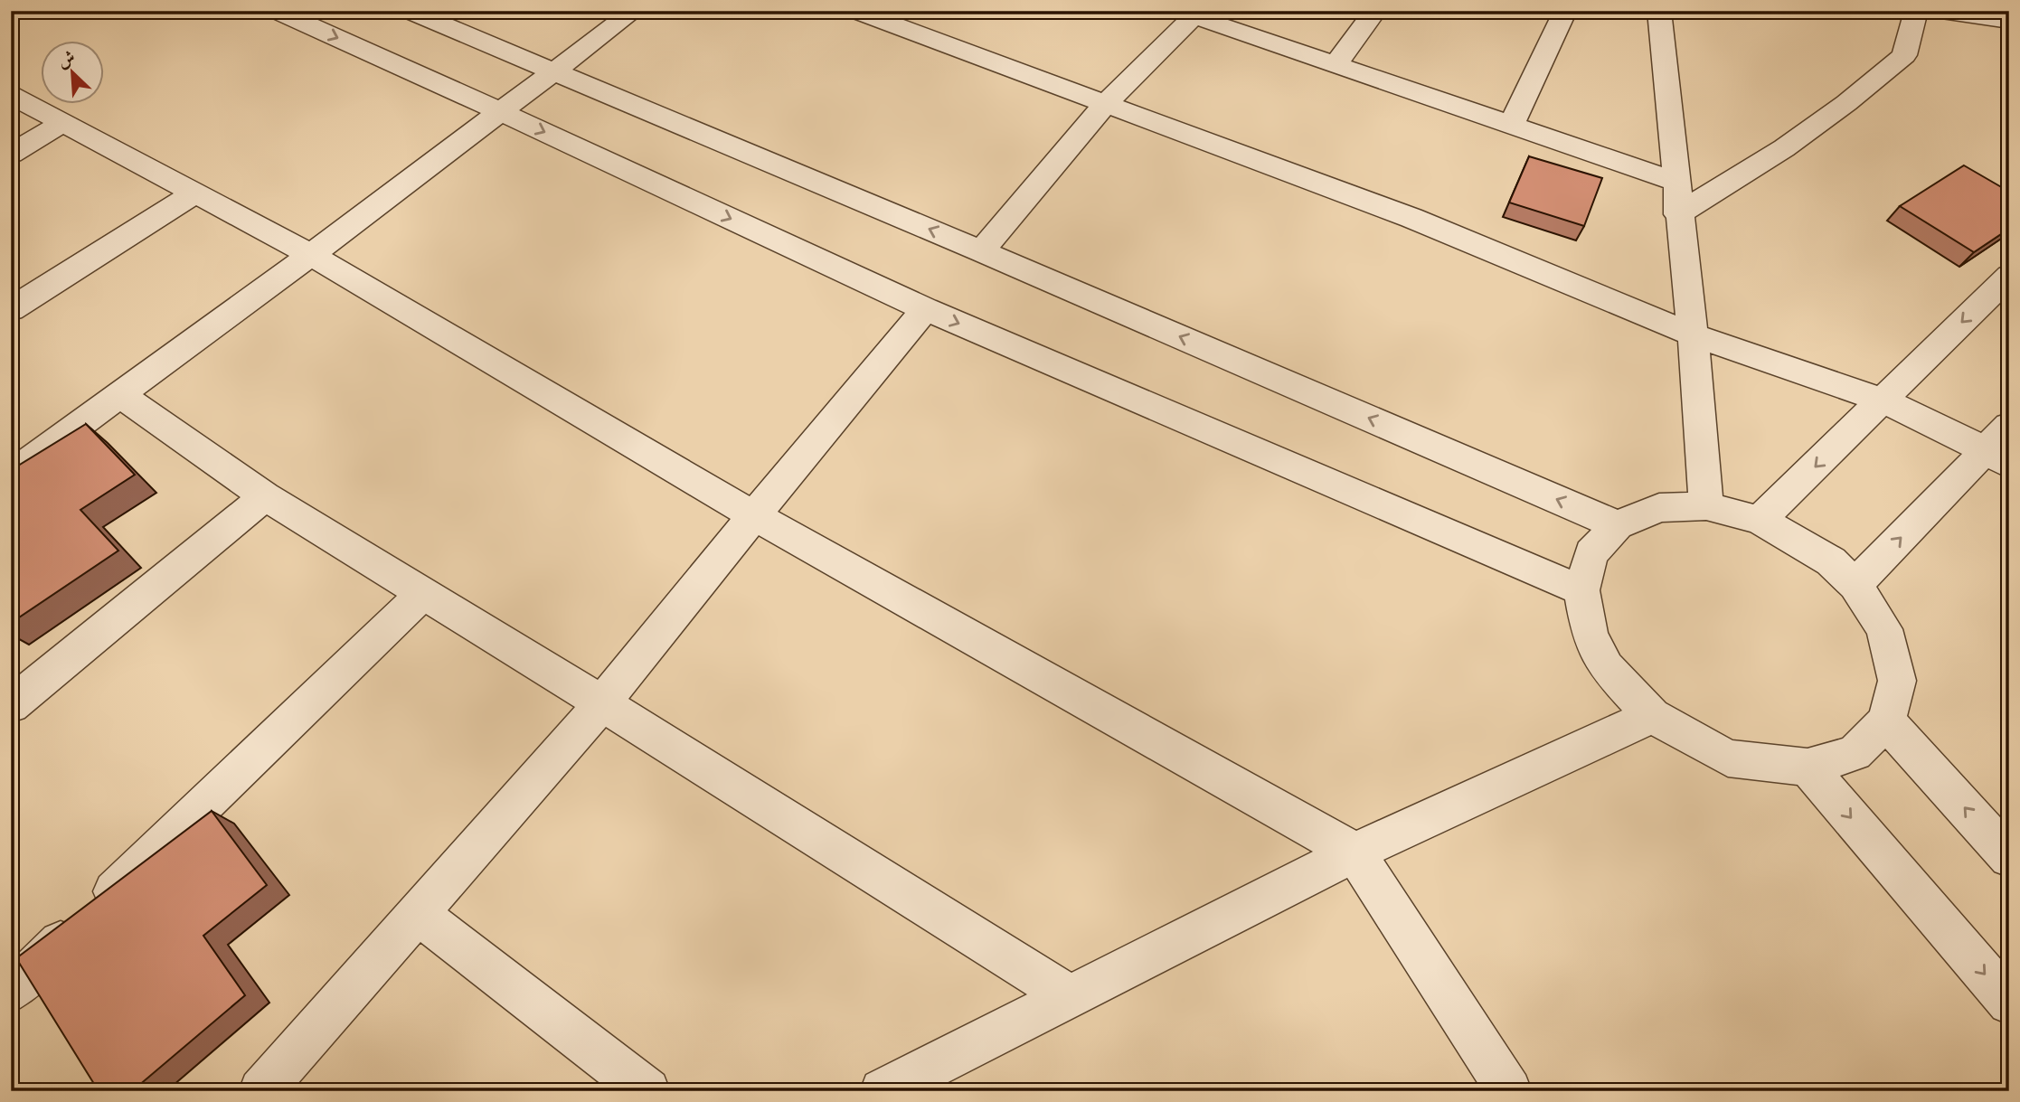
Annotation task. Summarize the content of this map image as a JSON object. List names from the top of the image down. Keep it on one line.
{"north":"top left"}
